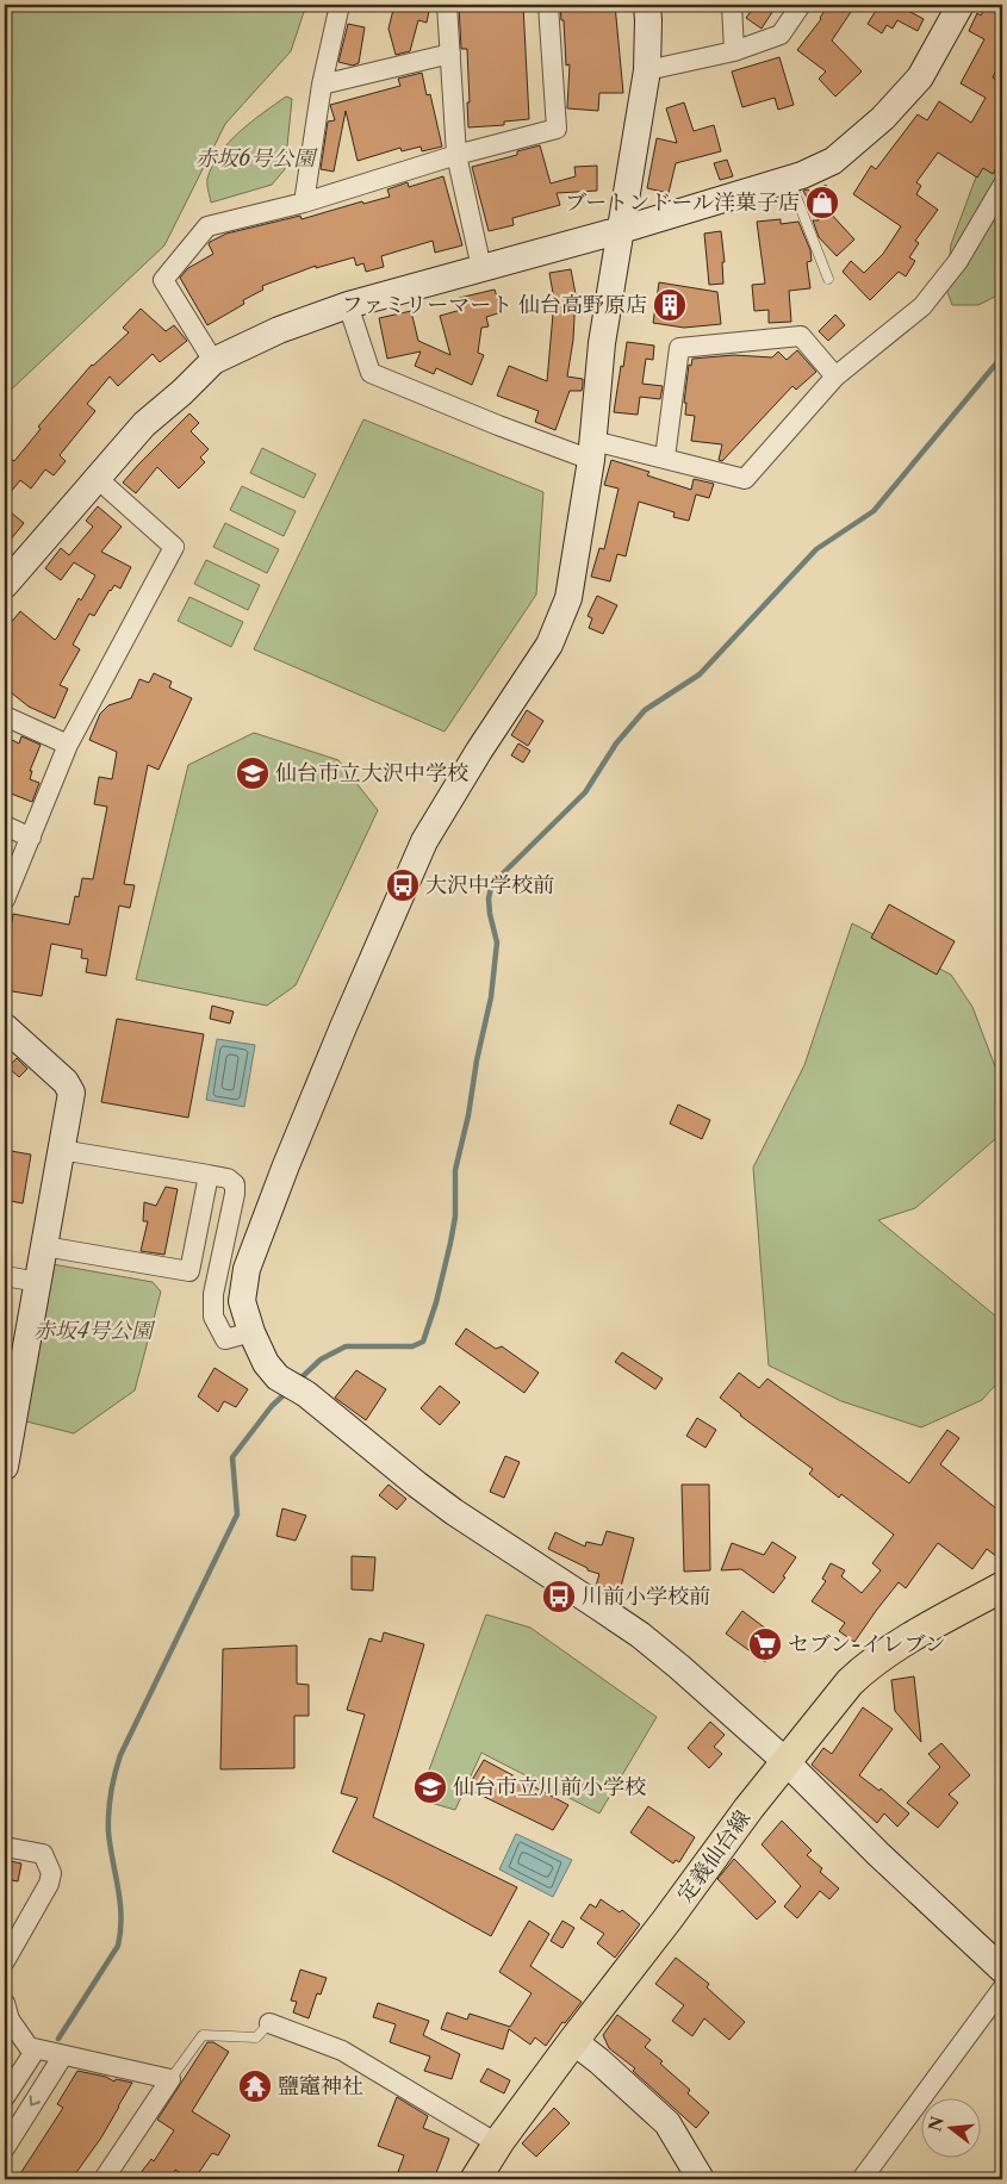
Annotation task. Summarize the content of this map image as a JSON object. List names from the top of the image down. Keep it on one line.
{"streets":{"main road":["定義仙台線"]},"parks":["赤坂6号公園","赤坂4号公園"],"places":{"shop":["ブートンドール洋菓子店"],"building":["ファミリーマート 仙台高野原店"],"school or university":["仙台市立大沢中学校","仙台市立川前小学校"],"bus stop":["大沢中学校前","川前小学校前"],"supermarket":["セブン-イレブン"],"temple":["鹽竈神社"]},"north":"left"}
